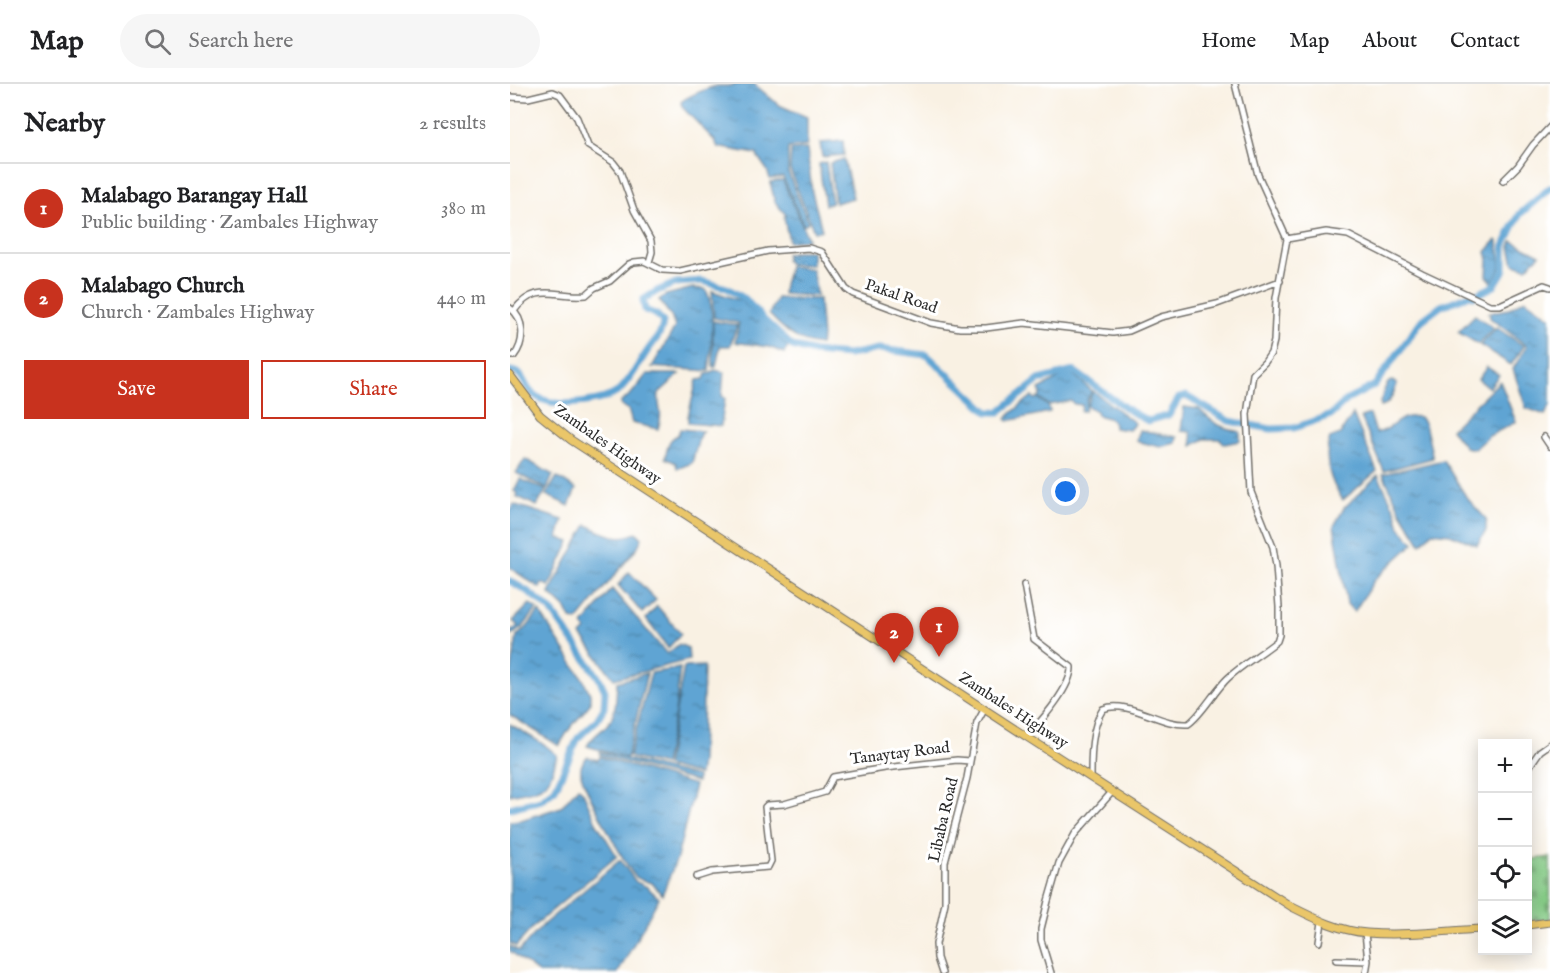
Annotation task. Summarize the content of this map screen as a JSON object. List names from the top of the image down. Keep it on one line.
{"streets":{"main road":["Zambales Highway"],"street":["Pakal Road","Tanaytay Road","Libaba Road"]},"crossings":[["Zambales Highway","Libaba Road"],["Tanaytay Road","Libaba Road"]],"page":{"header":"Map","search":"Search here","nav":["Home","Map","About","Contact"],"heading":["Nearby","2 results"],"list":[{"mark":"1","name":"Malabago Barangay Hall","note":"Public building · Zambales Highway","value":"380 m"},{"mark":"2","name":"Malabago Church","note":"Church · Zambales Highway","value":"440 m"}],"buttons":["Save","Share"],"pins":["1","2"],"map_buttons":["+","−"]}}
